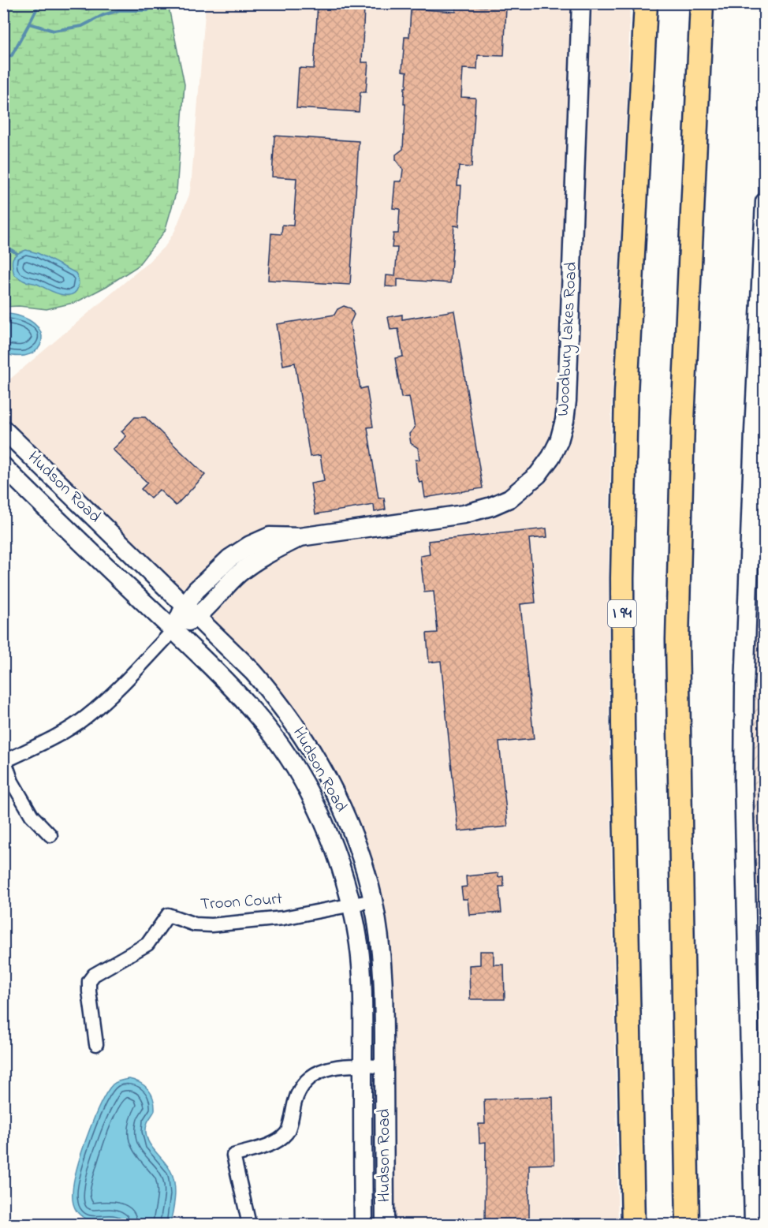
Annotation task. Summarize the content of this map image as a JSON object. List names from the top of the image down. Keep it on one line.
{"streets":{"highway":["I 94"],"street":["Woodbury Lakes Road","Hudson Road","Troon Court"]},"crossings":[["Woodbury Lakes Road","Hudson Road"],["Hudson Road","Troon Court"]]}
